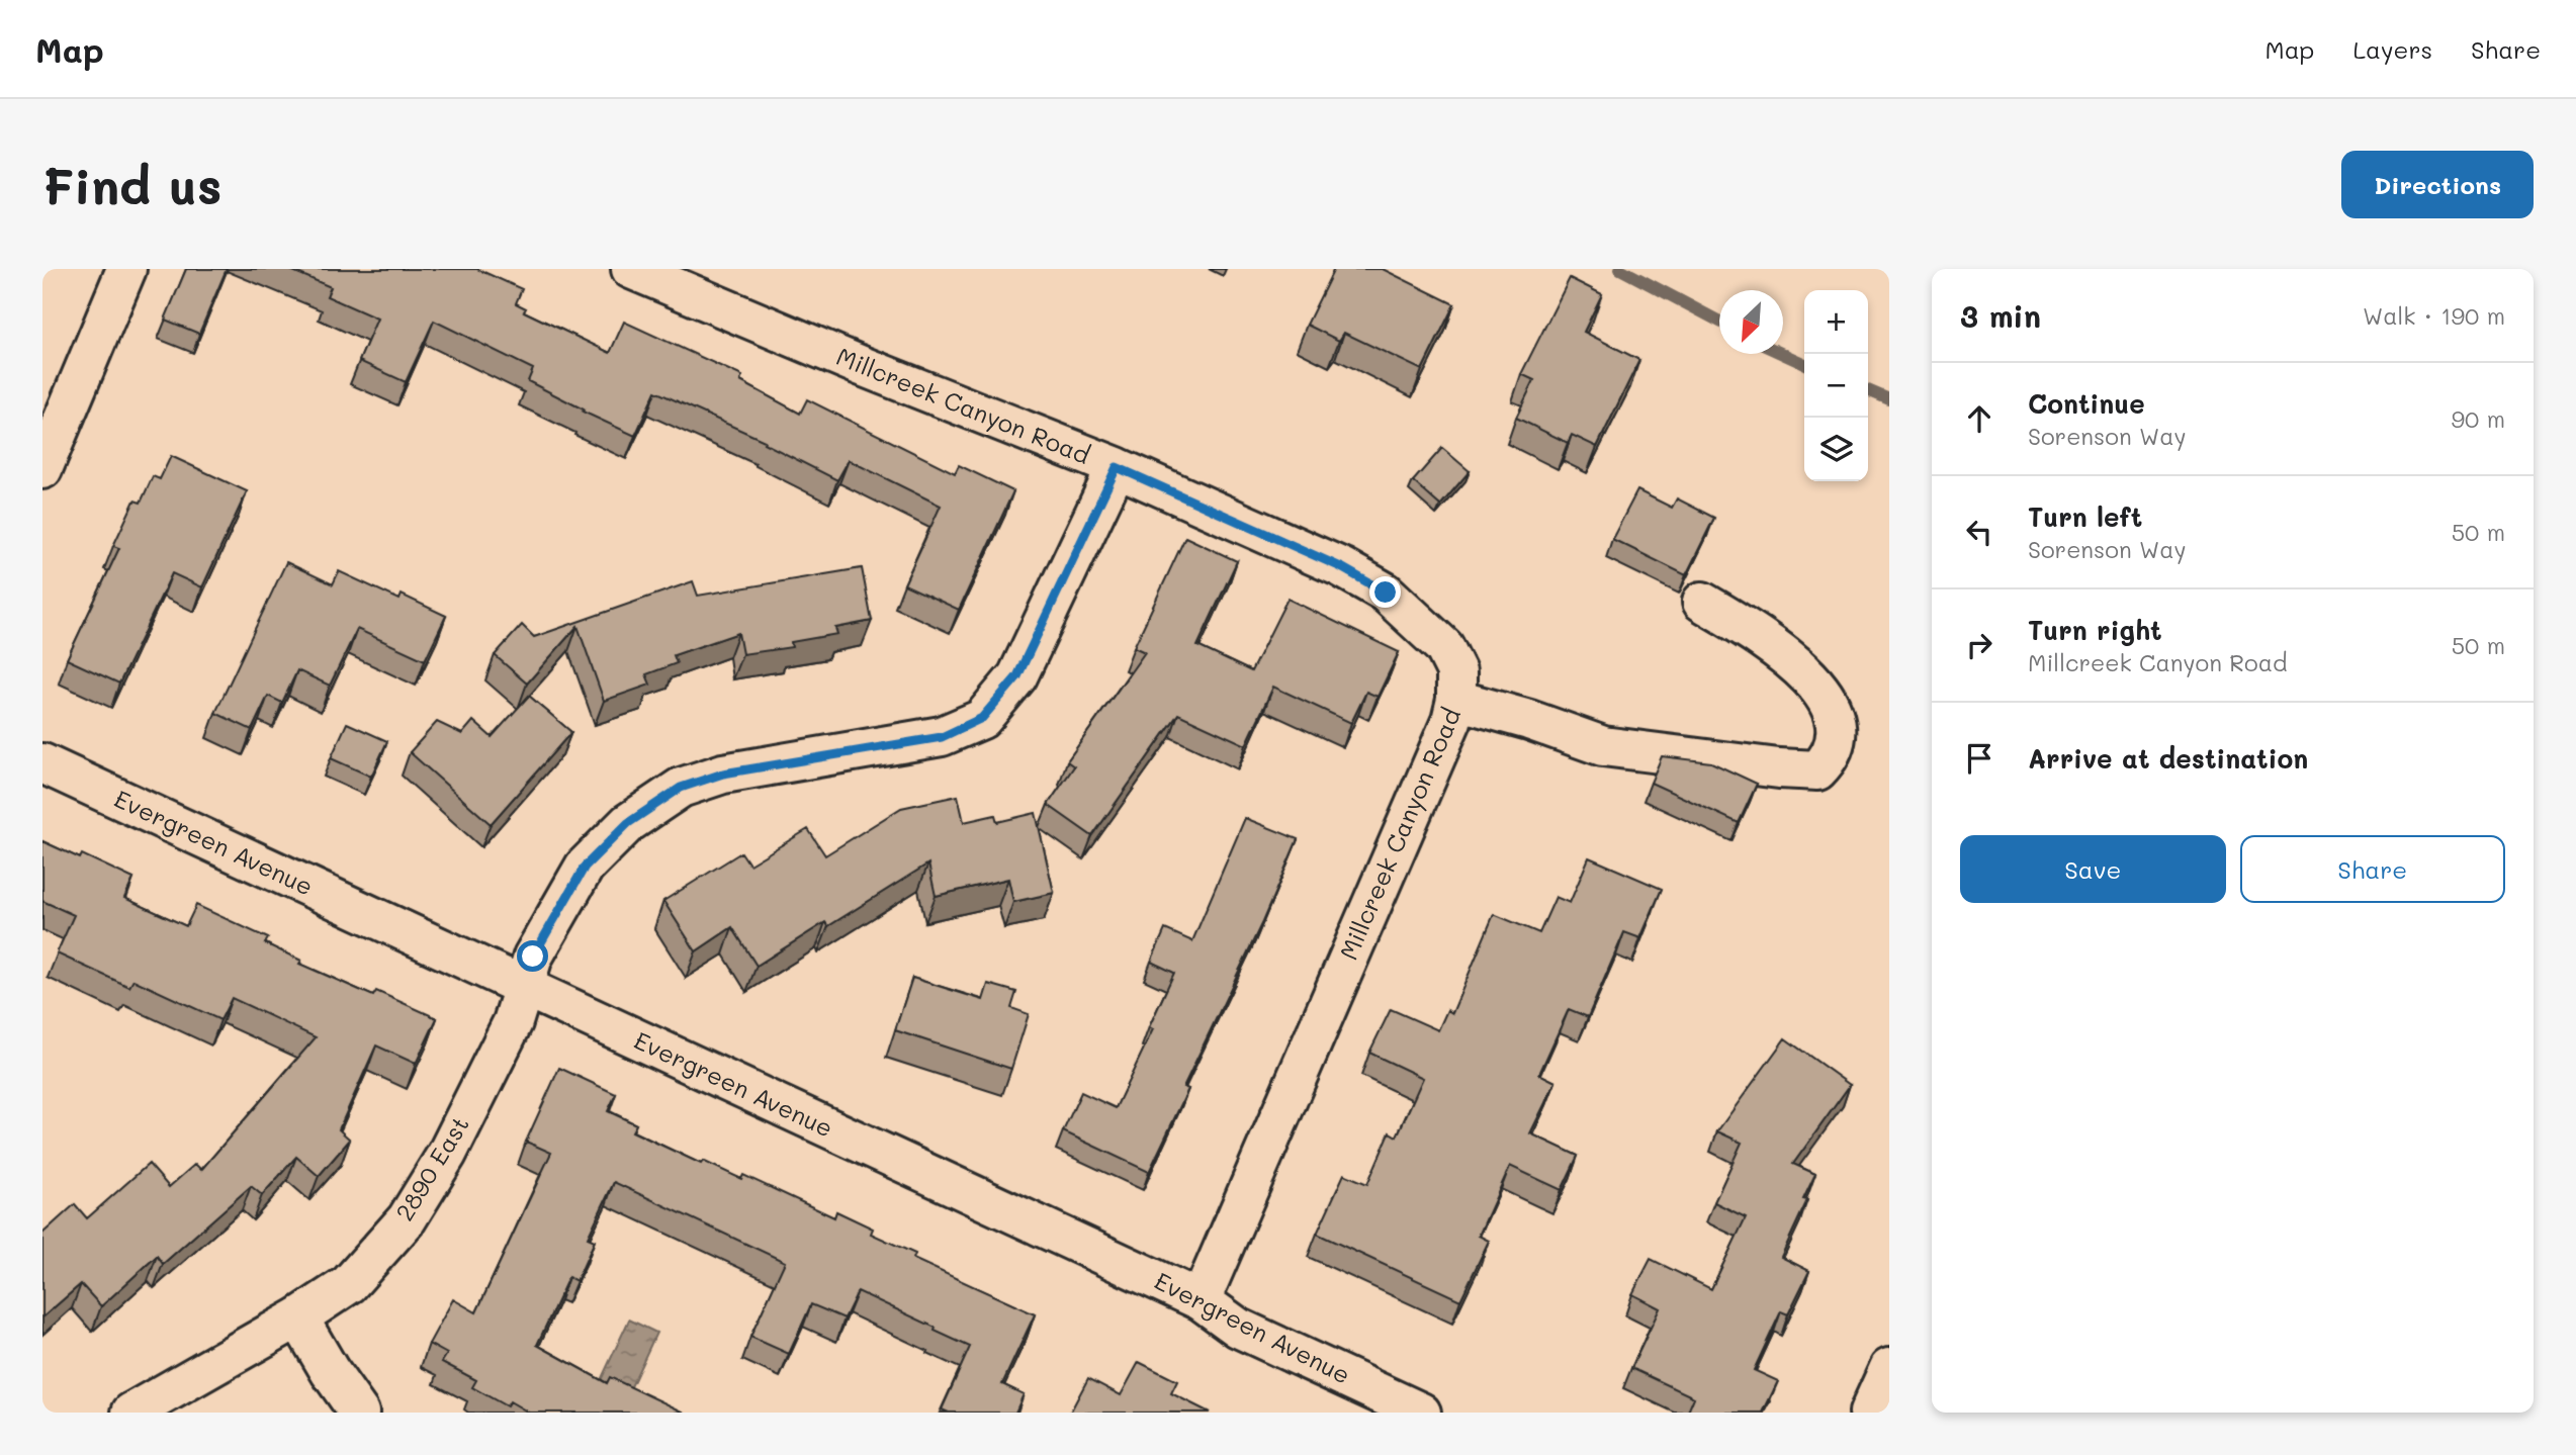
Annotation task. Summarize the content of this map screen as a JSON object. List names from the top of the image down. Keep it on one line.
{"streets":{"street":["Millcreek Canyon Road","Evergreen Avenue","2890 East"]},"crossings":[["Millcreek Canyon Road","Evergreen Avenue"],["Millcreek Canyon Road","2890 East"],["Evergreen Avenue","2890 East"]],"north":"bottom left","page":{"header":"Map","nav":["Map","Layers","Share"],"buttons":["Directions",["Save","Share"]],"title":"Find us","heading":["3 min","Walk · 190 m"],"map_buttons":["+","−"],"list":[["Continue","Sorenson Way","90 m"],["Turn left","Sorenson Way","50 m"],["Turn right","Millcreek Canyon Road","50 m"],"Arrive at destination"]}}
